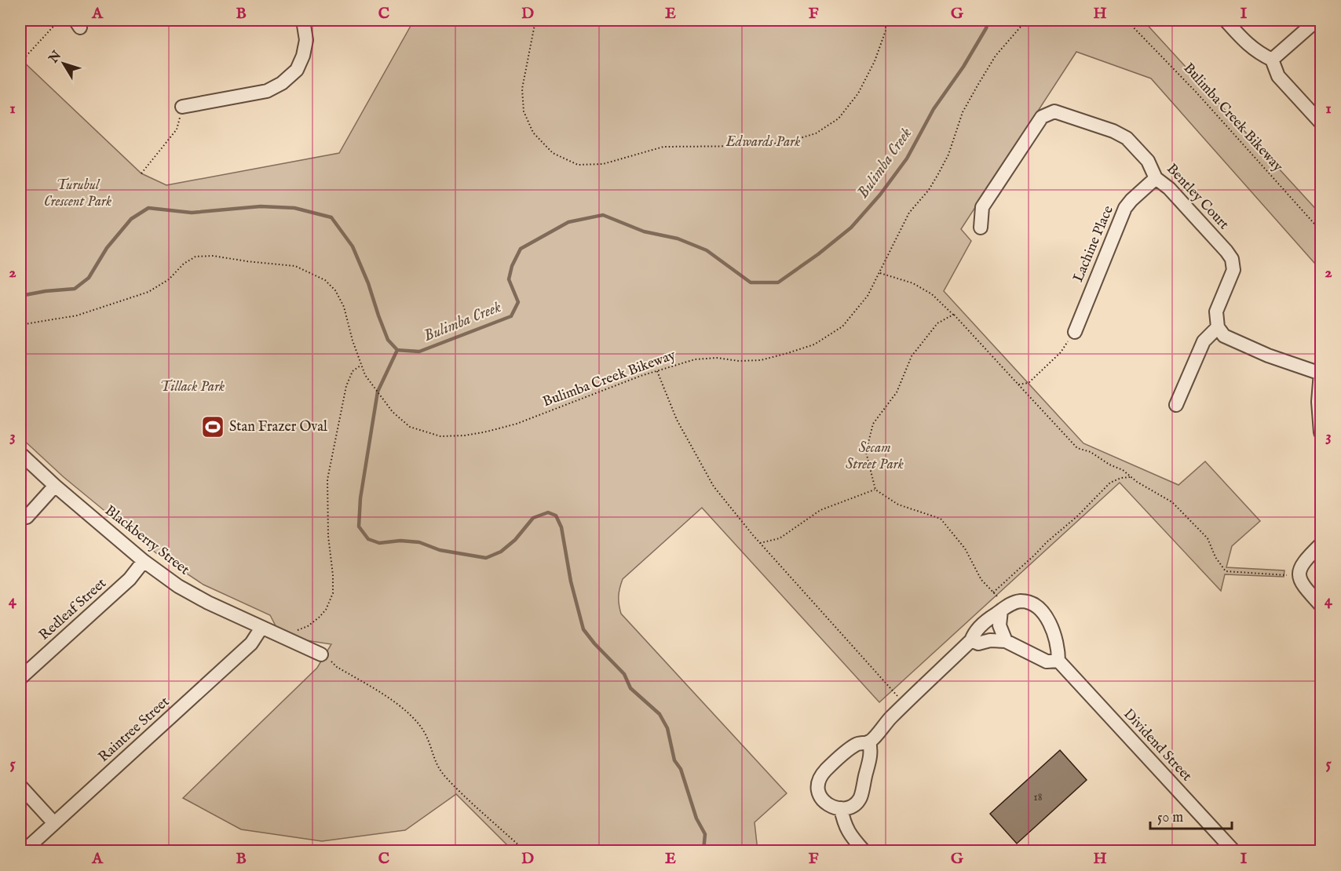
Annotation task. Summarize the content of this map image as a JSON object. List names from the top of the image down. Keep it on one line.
{"streets":{"street":["Bentley Court","Lachine Place","Blackberry Street","Redleaf Street","Raintree Street","Dividend Street"],"path":["Bulimba Creek Bikeway"]},"crossings":[["Bentley Court","Lachine Place"],["Blackberry Street","Redleaf Street"],["Blackberry Street","Raintree Street"]],"water":["Bulimba Creek"],"parks":["Edwards Park","Turubul Crescent Park","Tillack Park","Secam Street Park"],"places":{"sports":["Stan Frazer Oval"]},"house_numbers":["18"],"scale_bar":"50 m","north":"top left","grid":{"columns":["A","B","C","D","E","F","G","H","I"],"rows":["1","2","3","4","5"]}}
